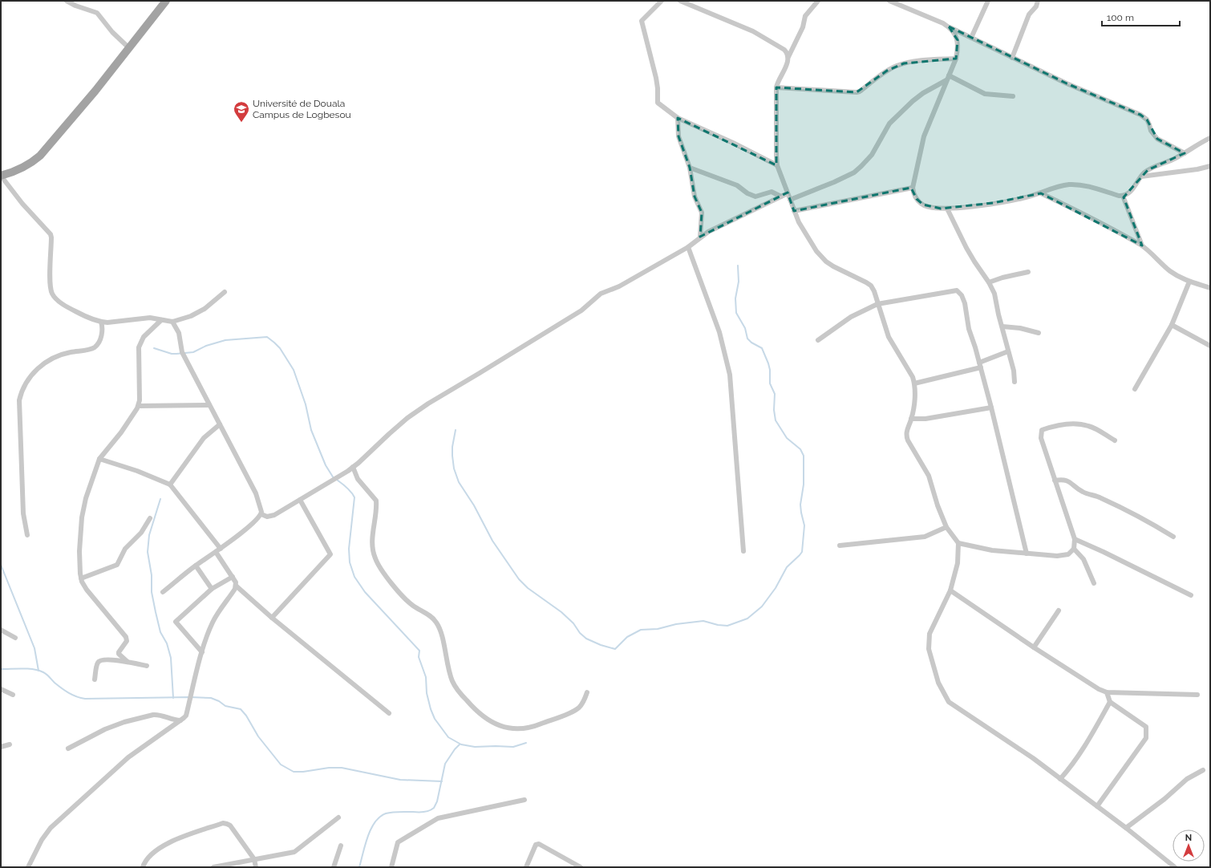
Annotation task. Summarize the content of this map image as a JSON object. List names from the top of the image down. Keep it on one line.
{"places":{"school or university":["Université de Douala Campus de Logbesou"]},"scale_bar":"100 m","north":"top"}
